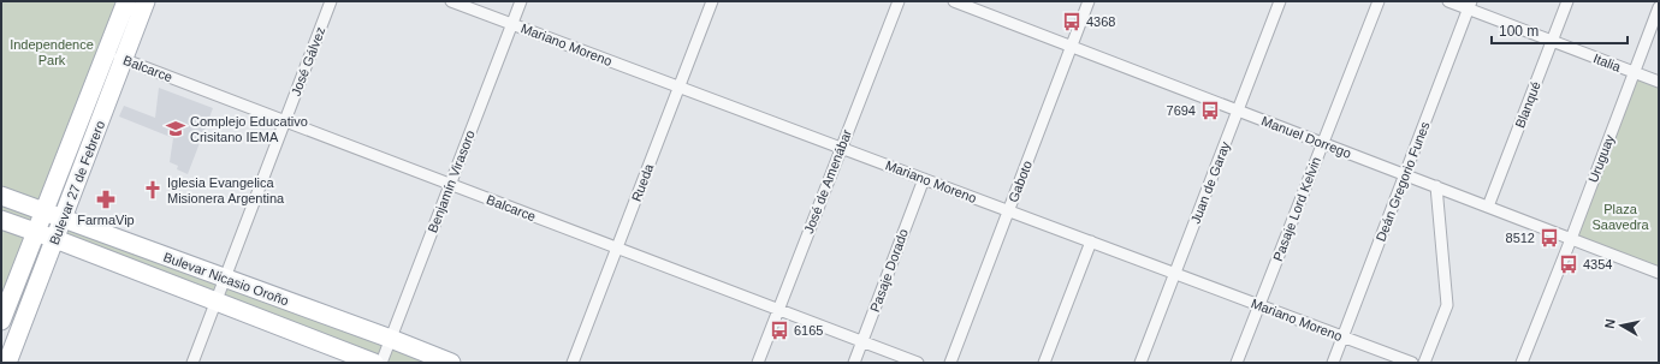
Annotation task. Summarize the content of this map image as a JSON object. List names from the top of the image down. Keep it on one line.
{"streets":{"main road":["Bulevar 27 de Febrero","Bulevar Nicasio Oroño"],"street":["Mariano Moreno","José Gálvez","Italia","Balcarce","Blanqué","Manuel Dorrego","Uruguay","Benjamín Virasoro","José de Amenábar","Gaboto","Deán Gregorio Funes","Rueda","Juan de Garay","Pasaje Lord Kelvin","Pasaje Dorado"]},"crossings":[["Mariano Moreno","Benjamín Virasoro"],["Mariano Moreno","José de Amenábar"],["Mariano Moreno","Gaboto"],["Mariano Moreno","Deán Gregorio Funes"],["Mariano Moreno","Rueda"],["Mariano Moreno","Juan de Garay"],["Mariano Moreno","Pasaje Lord Kelvin"],["Mariano Moreno","Pasaje Dorado"],["José Gálvez","Balcarce"],["José Gálvez","Bulevar Nicasio Oroño"],["Italia","Blanqué"],["Italia","Uruguay"],["Italia","Deán Gregorio Funes"],["Balcarce","Benjamín Virasoro"],["Balcarce","José de Amenábar"],["Balcarce","Bulevar 27 de Febrero"],["Balcarce","Rueda"],["Balcarce","Pasaje Dorado"],["Blanqué","Manuel Dorrego"],["Manuel Dorrego","Uruguay"],["Manuel Dorrego","Gaboto"],["Manuel Dorrego","Deán Gregorio Funes"],["Manuel Dorrego","Juan de Garay"],["Manuel Dorrego","Pasaje Lord Kelvin"],["Benjamín Virasoro","Bulevar Nicasio Oroño"],["Bulevar 27 de Febrero","Bulevar Nicasio Oroño"]],"parks":["Independence Park","Plaza Saavedra"],"places":{"bus stop":["4368","7694","8512","4354","6165"],"school or university":["Complejo Educativo Crisitano IEMA"],"church":["Iglesia Evangelica Misionera Argentina"],"pharmacy":["FarmaVip"]},"scale_bar":"100 m","north":"left"}
